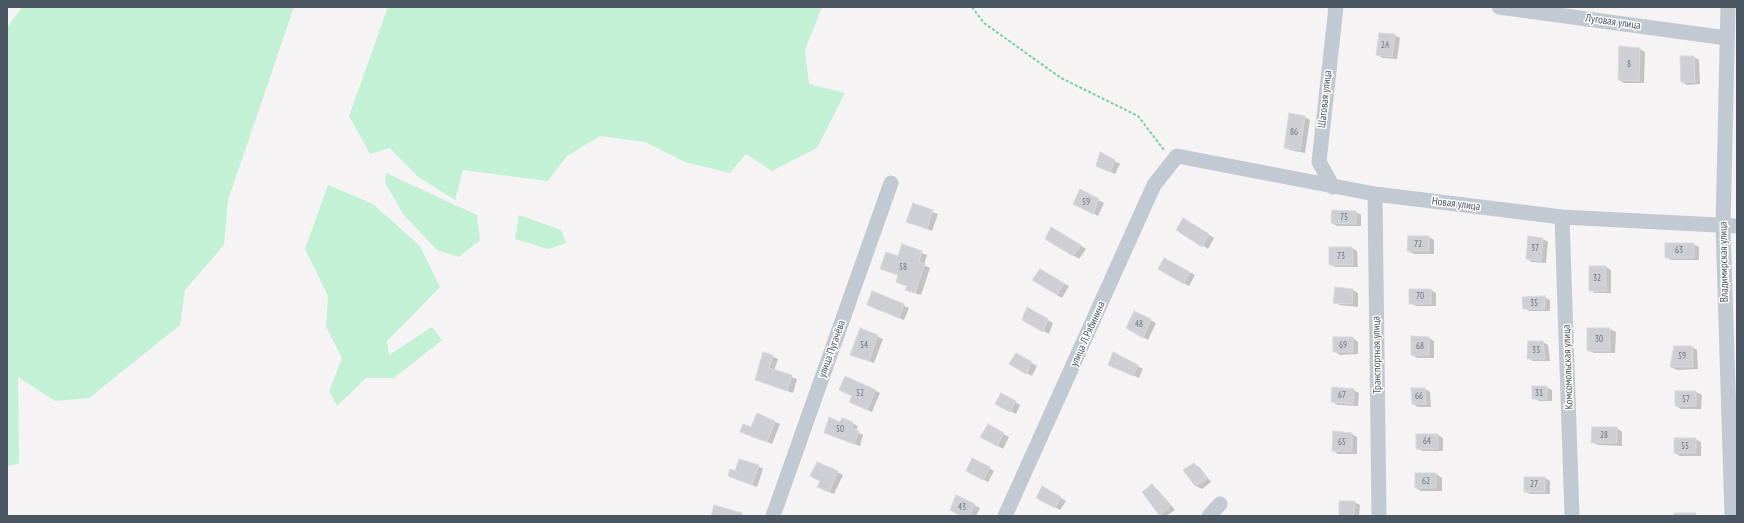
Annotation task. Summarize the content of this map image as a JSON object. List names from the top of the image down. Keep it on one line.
{"streets":{"street":["Луговая улица","Шаговая улица","Новая улица","Владимирская улица","улица Л.Рябинина","улица Пугачёва","Транспортная улица","Комсомольская улица"]},"crossings":[["Луговая улица","Владимирская улица"],["Шаговая улица","Новая улица"],["Новая улица","Владимирская улица"],["Новая улица","улица Л.Рябинина"],["Новая улица","Транспортная улица"],["Новая улица","Комсомольская улица"]],"house_numbers":["2А","8","86","59","75","72","37","63","73","58","32","70","35","48","30","54","69","68","33","59","52","31","67","66","57","50","28","64","65","55","62","27","43"]}
